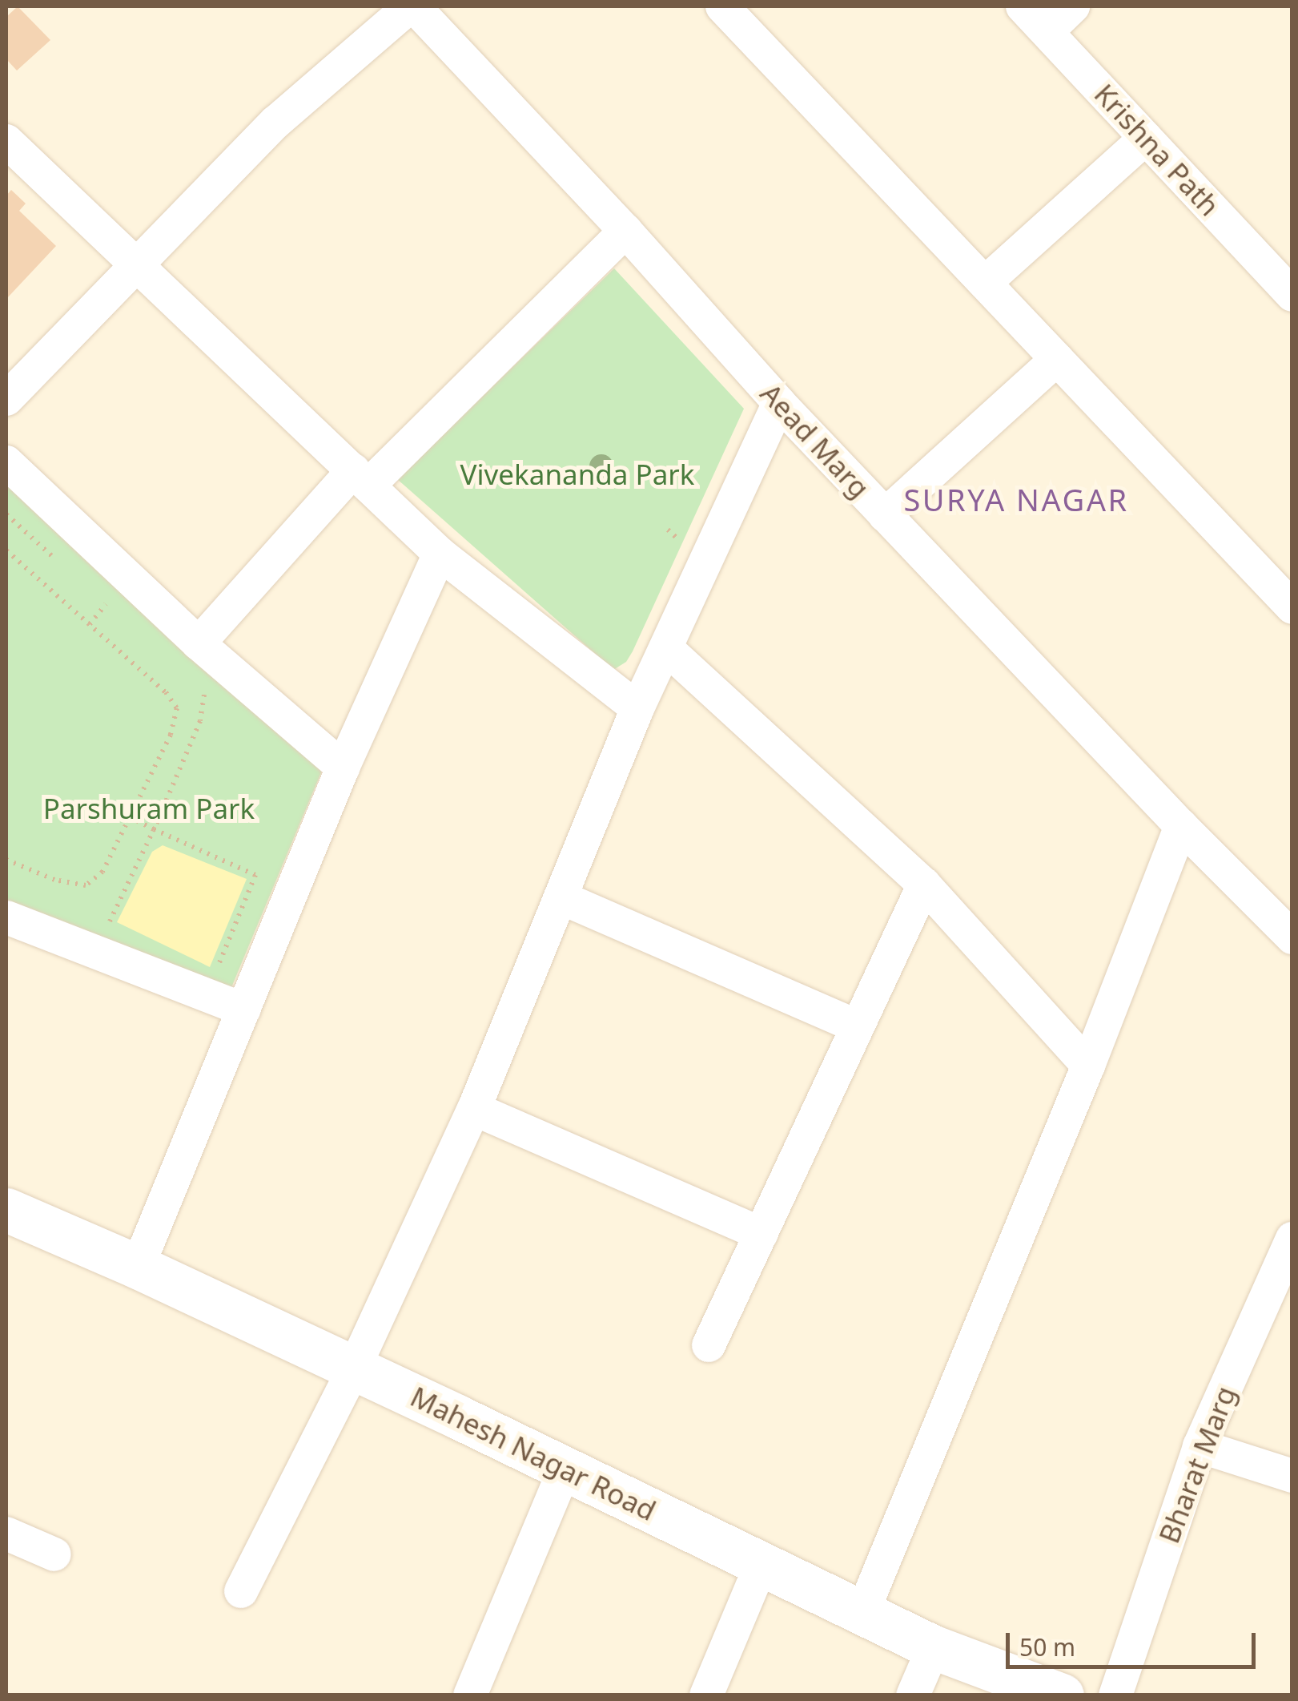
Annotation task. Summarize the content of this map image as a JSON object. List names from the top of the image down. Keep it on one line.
{"streets":{"street":["Krishna Path","Aead Marg","Mahesh Nagar Road","Bharat Marg"]},"districts":["SURYA NAGAR"],"parks":["Vivekananda Park","Parshuram Park"],"scale_bar":"50 m"}
